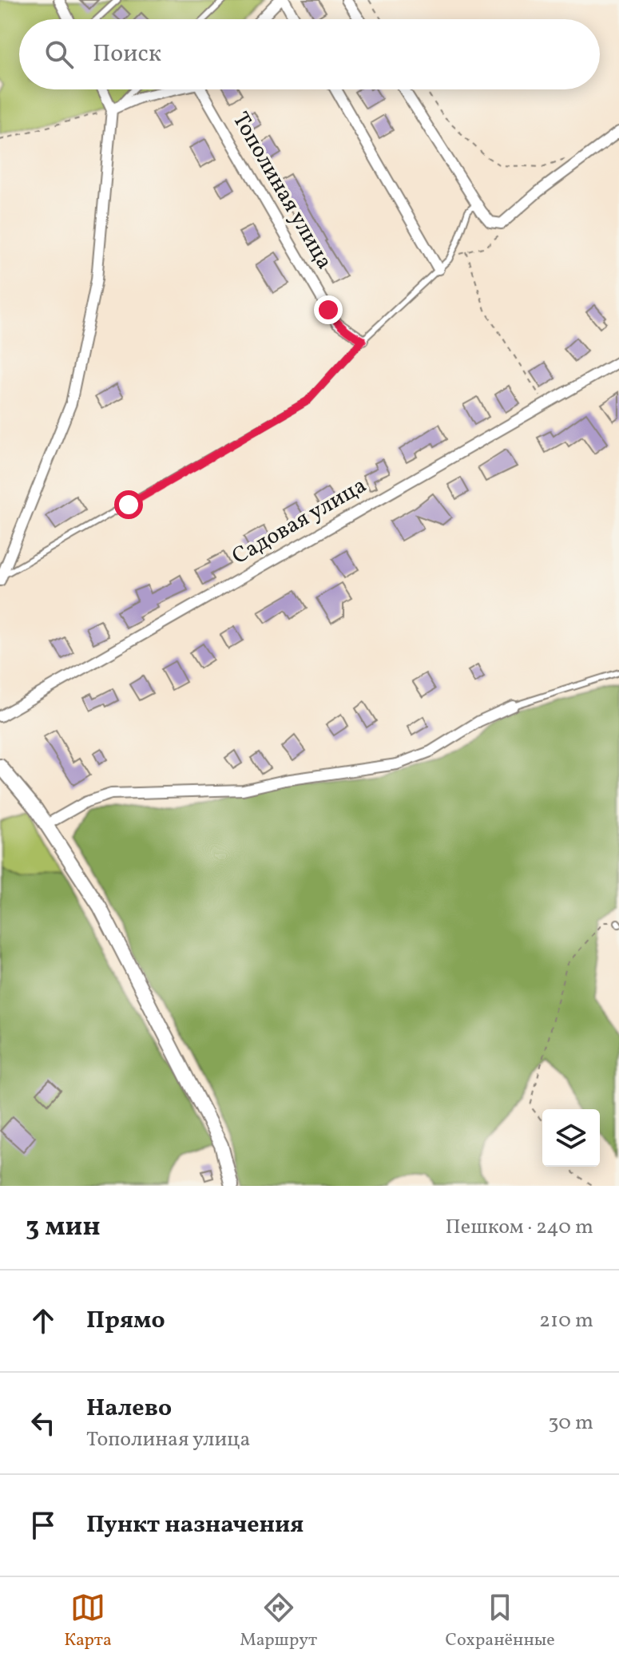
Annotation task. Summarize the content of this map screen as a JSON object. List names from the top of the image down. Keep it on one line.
{"streets":{"street":["Тополиная улица","Садовая улица"]},"page":{"search":"Поиск","heading":["3 мин","Пешком · 240 m"],"list":[["Прямо","210 m"],["Налево","Тополиная улица","30 m"],"Пункт назначения"],"nav":["Карта","Маршрут","Сохранённые"]}}
